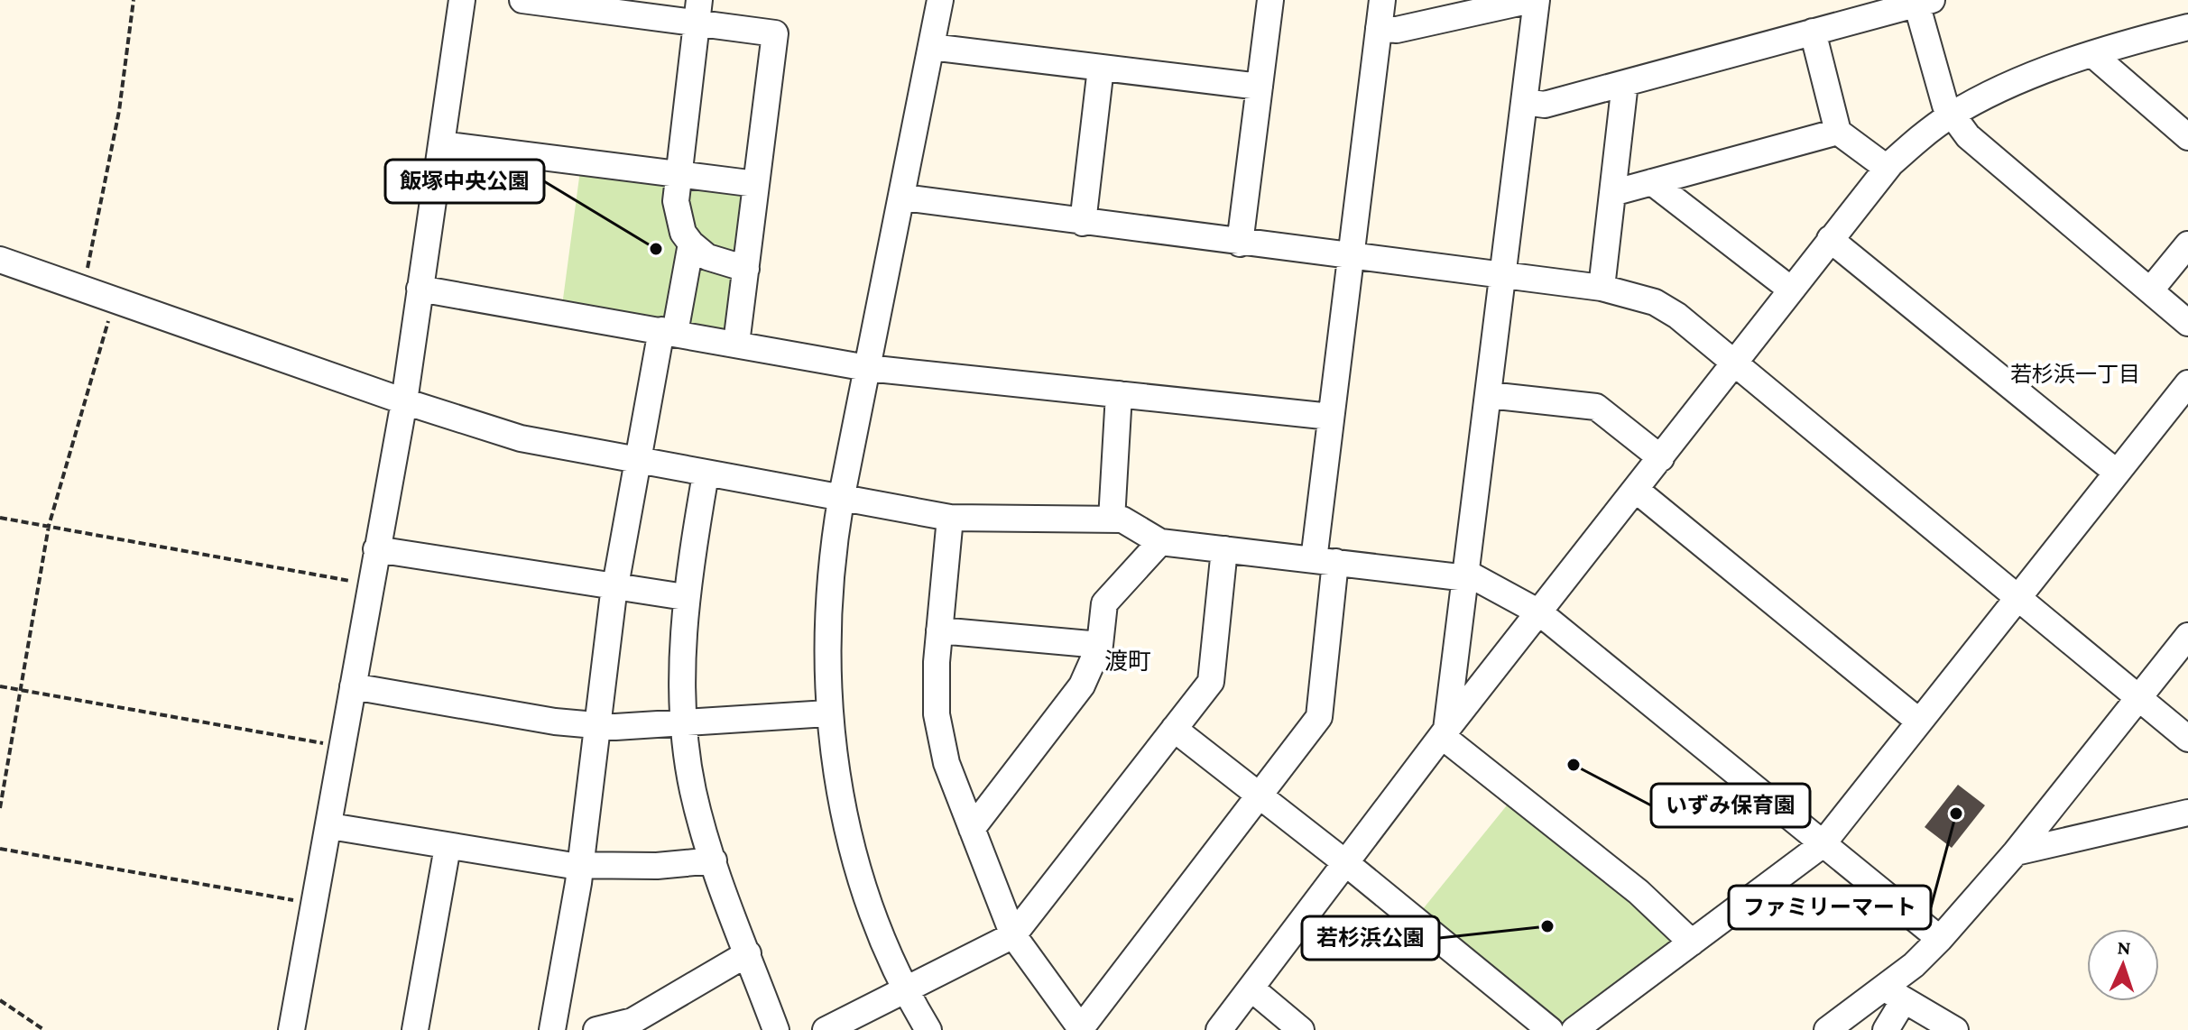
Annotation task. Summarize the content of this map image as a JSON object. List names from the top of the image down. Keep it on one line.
{"districts":["若杉浜一丁目","渡町"],"places":["飯塚中央公園","いずみ保育園","ファミリーマート","若杉浜公園"],"north":"top"}
